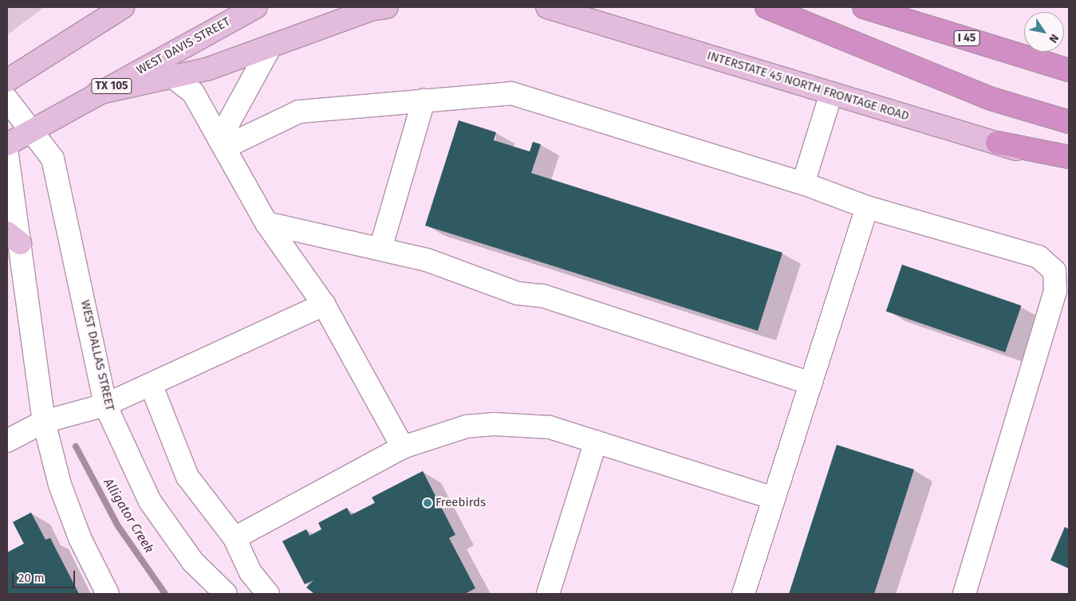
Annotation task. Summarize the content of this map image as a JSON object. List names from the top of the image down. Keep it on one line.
{"streets":{"highway":["I 45"],"main road":["WEST DAVIS STREET","TX 105","INTERSTATE 45 NORTH FRONTAGE ROAD"],"street":["WEST DALLAS STREET"]},"crossings":[["WEST DAVIS STREET","WEST DALLAS STREET"]],"water":["Alligator Creek"],"places":["Freebirds"],"scale_bar":"20 m","north":"bottom right"}
